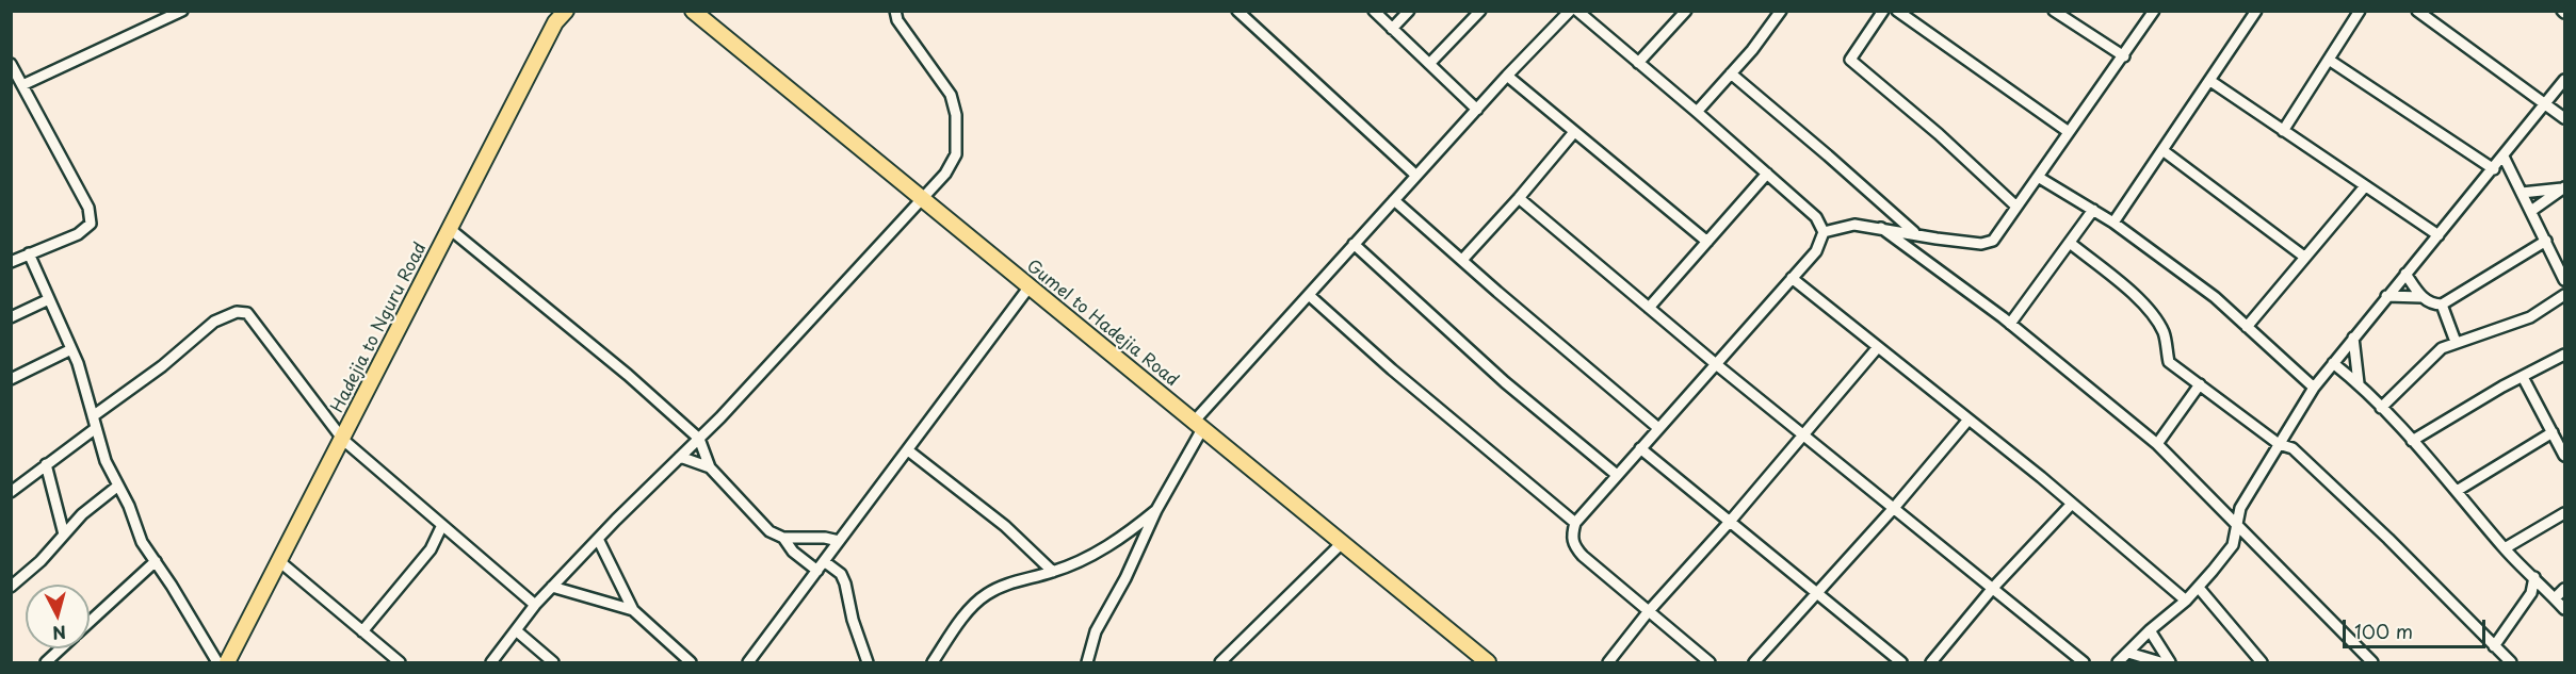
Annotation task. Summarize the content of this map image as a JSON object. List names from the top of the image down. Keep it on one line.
{"streets":{"main road":["Gumel to Hadejia Road","Hadejia to Nguru Road"]},"scale_bar":"100 m","north":"bottom"}
